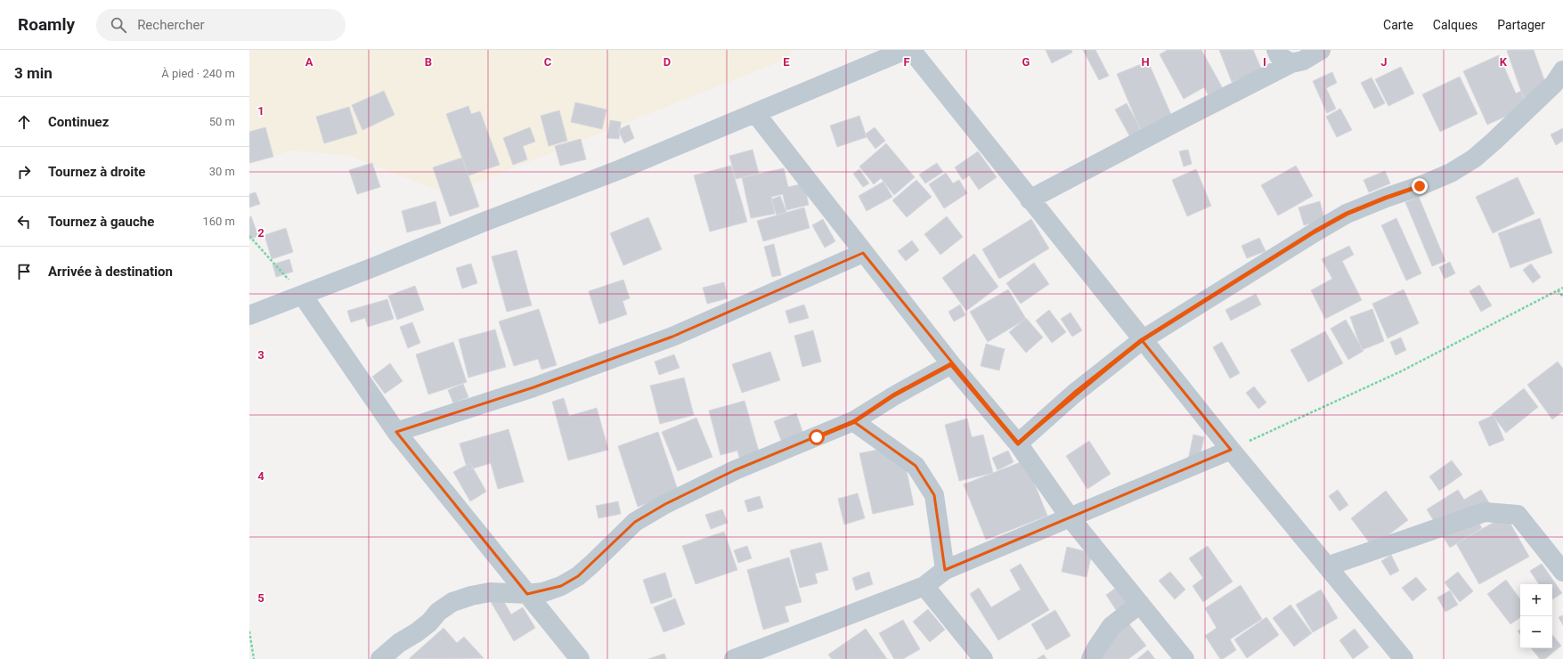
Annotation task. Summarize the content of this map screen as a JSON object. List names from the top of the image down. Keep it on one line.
{"page":{"header":"Roamly","search":"Rechercher","nav":["Carte","Calques","Partager"],"heading":["3 min","À pied · 240 m"],"list":[["Continuez","50 m"],["Tournez à droite","30 m"],["Tournez à gauche","160 m"],"Arrivée à destination"],"map_buttons":["+","−"]},"grid":{"columns":["A","B","C","D","E","F","G","H","I","J","K"],"rows":["1","2","3","4","5"]}}
